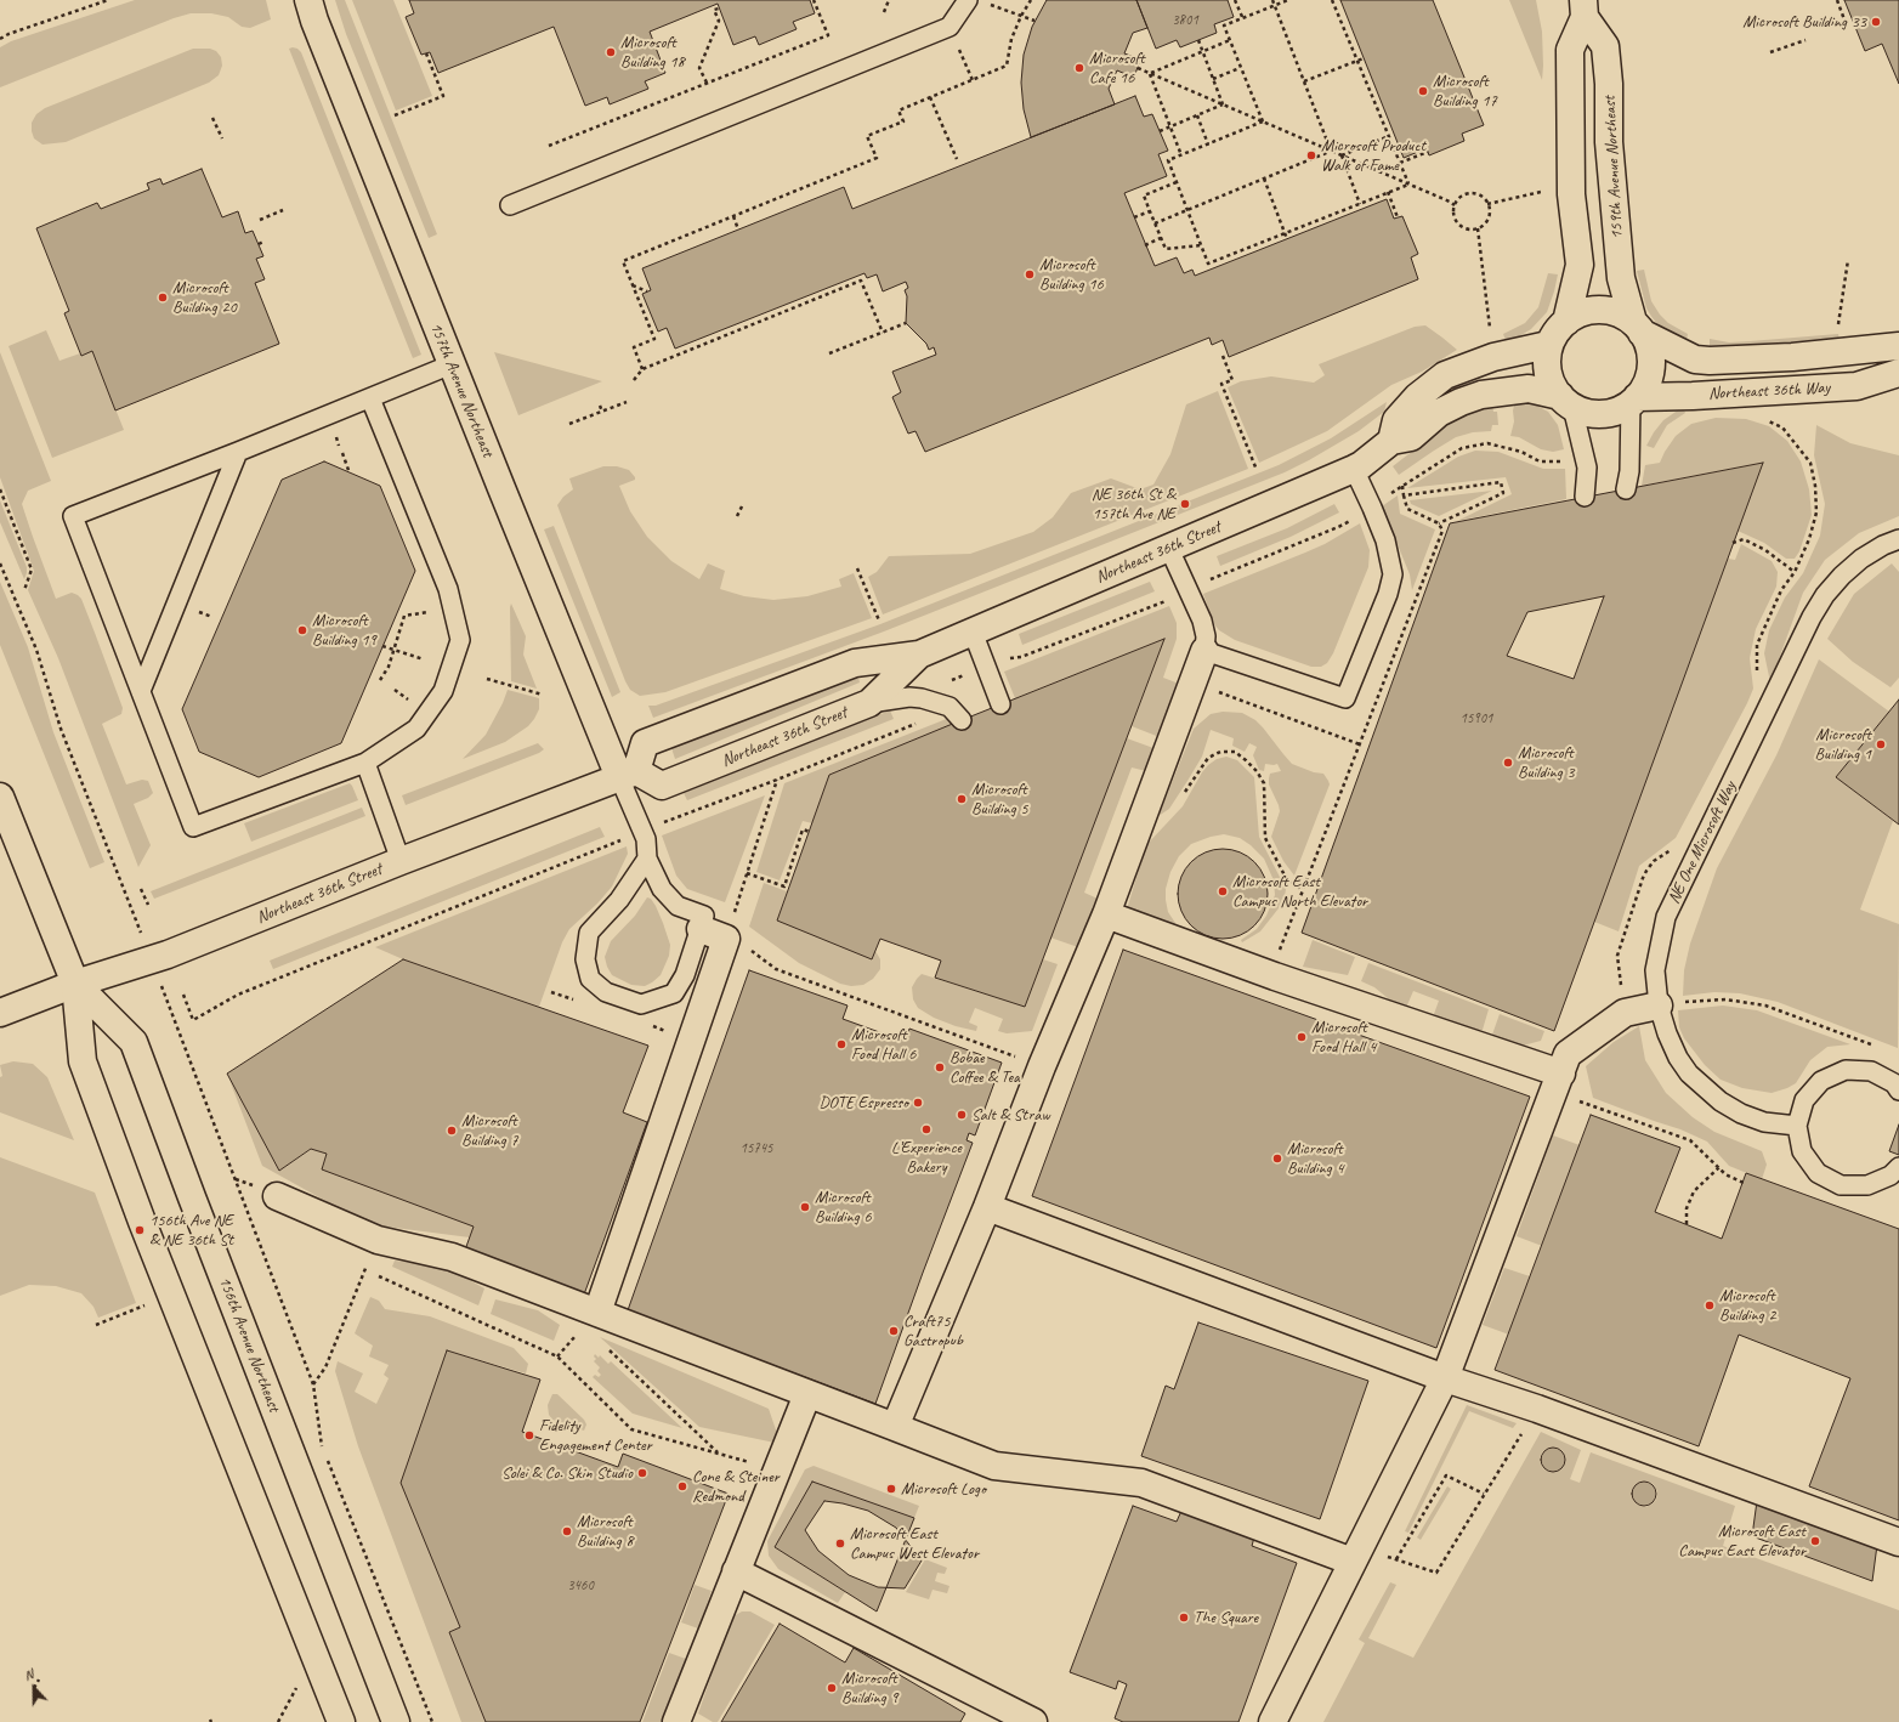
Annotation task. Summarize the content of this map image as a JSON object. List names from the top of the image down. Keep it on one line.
{"streets":{"street":["159th Avenue Northeast","157th Avenue Northeast","Northeast 36th Way","Northeast 36th Street","156th Avenue Northeast"],"lane":["NE One Microsoft Way"]},"crossings":[["159th Avenue Northeast","Northeast 36th Way"],["159th Avenue Northeast","Northeast 36th Street"],["157th Avenue Northeast","Northeast 36th Street"],["Northeast 36th Way","Northeast 36th Street"],["Northeast 36th Street","156th Avenue Northeast"]],"places":["Microsoft Building 33","Microsoft Building 18","Microsoft Cafe 16","Microsoft Building 17","Microsoft Product Walk of Fame","Microsoft Building 16","Microsoft Building 20","NE 36th St & 157th Ave NE","Microsoft Building 19","Microsoft Building 1","Microsoft Building 3","Microsoft Building 5","Microsoft East Campus North Elevator","Microsoft Food Hall 4","Microsoft Food Hall 6","Bobae Coffee & Tea","DOTE Espresso","Salt & Straw","L’Experience Bakery","Microsoft Building 7","Microsoft Building 4","Microsoft Building 6","156th Ave NE & NE 36th St","Microsoft Building 2","Craft75 Gastropub","Fidelity Engagement Center","Solei & Co. Skin Studio","Cone & Steiner Redmond","Microsoft Logo","Microsoft Building 8","Microsoft East Campus East Elevator","Microsoft East Campus West Elevator","The Square","Microsoft Building 9"],"house_numbers":["3801","15901","15745","3460"],"north":"top"}
